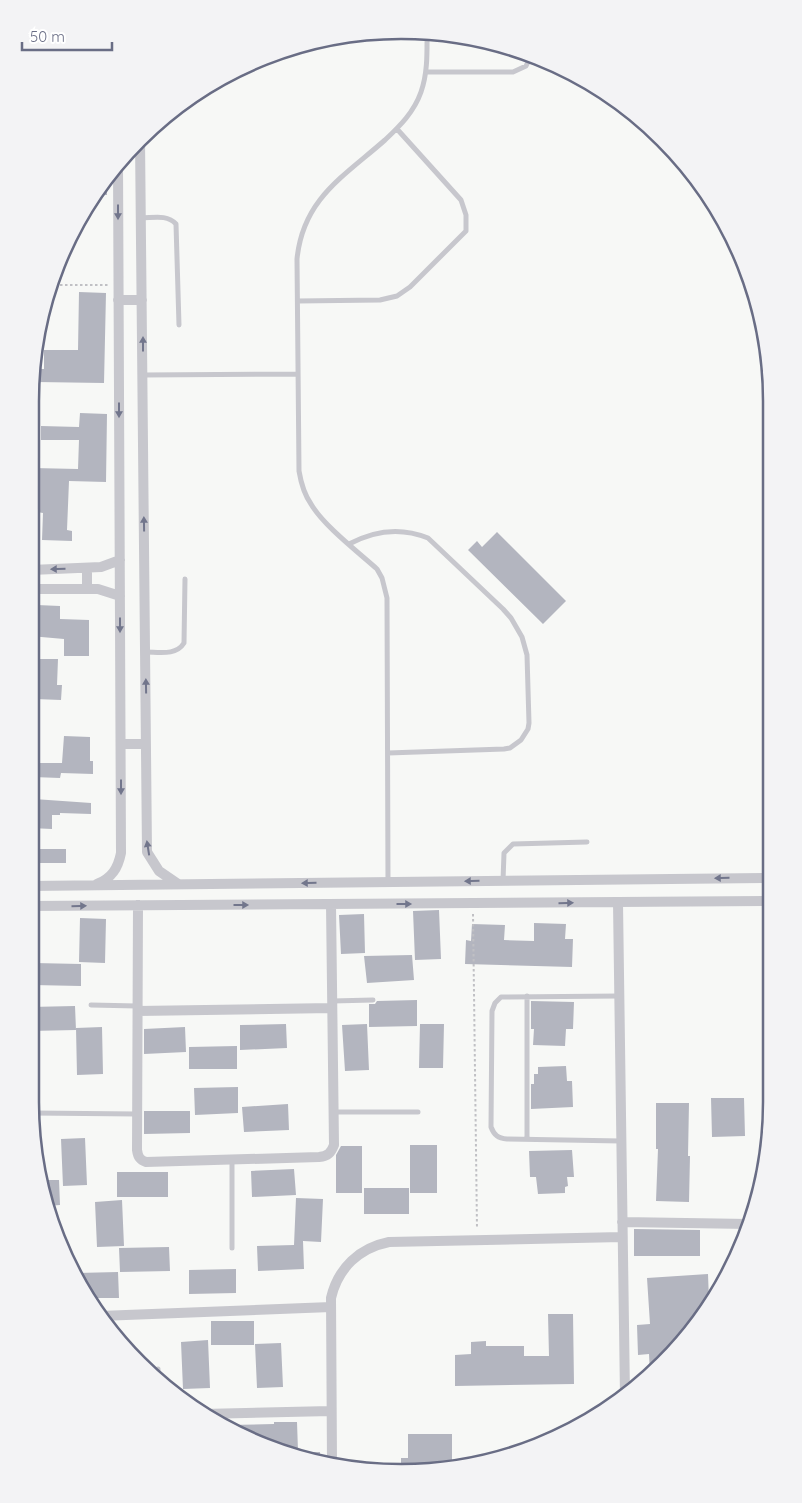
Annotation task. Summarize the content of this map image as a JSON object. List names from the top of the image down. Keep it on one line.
{"scale_bar":"50 m"}
